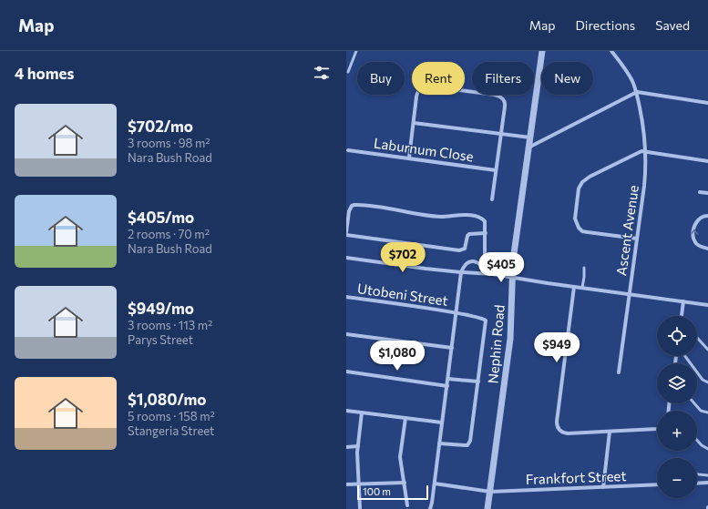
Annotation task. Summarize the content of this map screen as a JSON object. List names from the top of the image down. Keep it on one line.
{"streets":{"street":["Laburnum Close","Ascent Avenue","Utobeni Street","Nephin Road","Frankfort Street"]},"crossings":[["Nephin Road","Frankfort Street"]],"scale_bar":"100 m","page":{"header":"Map","nav":["Map","Directions","Saved"],"heading":"4 homes","chip":["Buy","Rent","Filters","New"],"list":[{"name":"$702/mo","note":"3 rooms · 98 m² · Nara Bush Road"},{"name":"$405/mo","note":"2 rooms · 70 m² · Nara Bush Road"},{"name":"$949/mo","note":"3 rooms · 113 m² · Parys Street"},{"name":"$1,080/mo","note":"5 rooms · 158 m² · Stangeria Street"}],"price":["$702","$405","$949","$1,080"],"map_buttons":["+","−"],"scale":"100 m"}}
